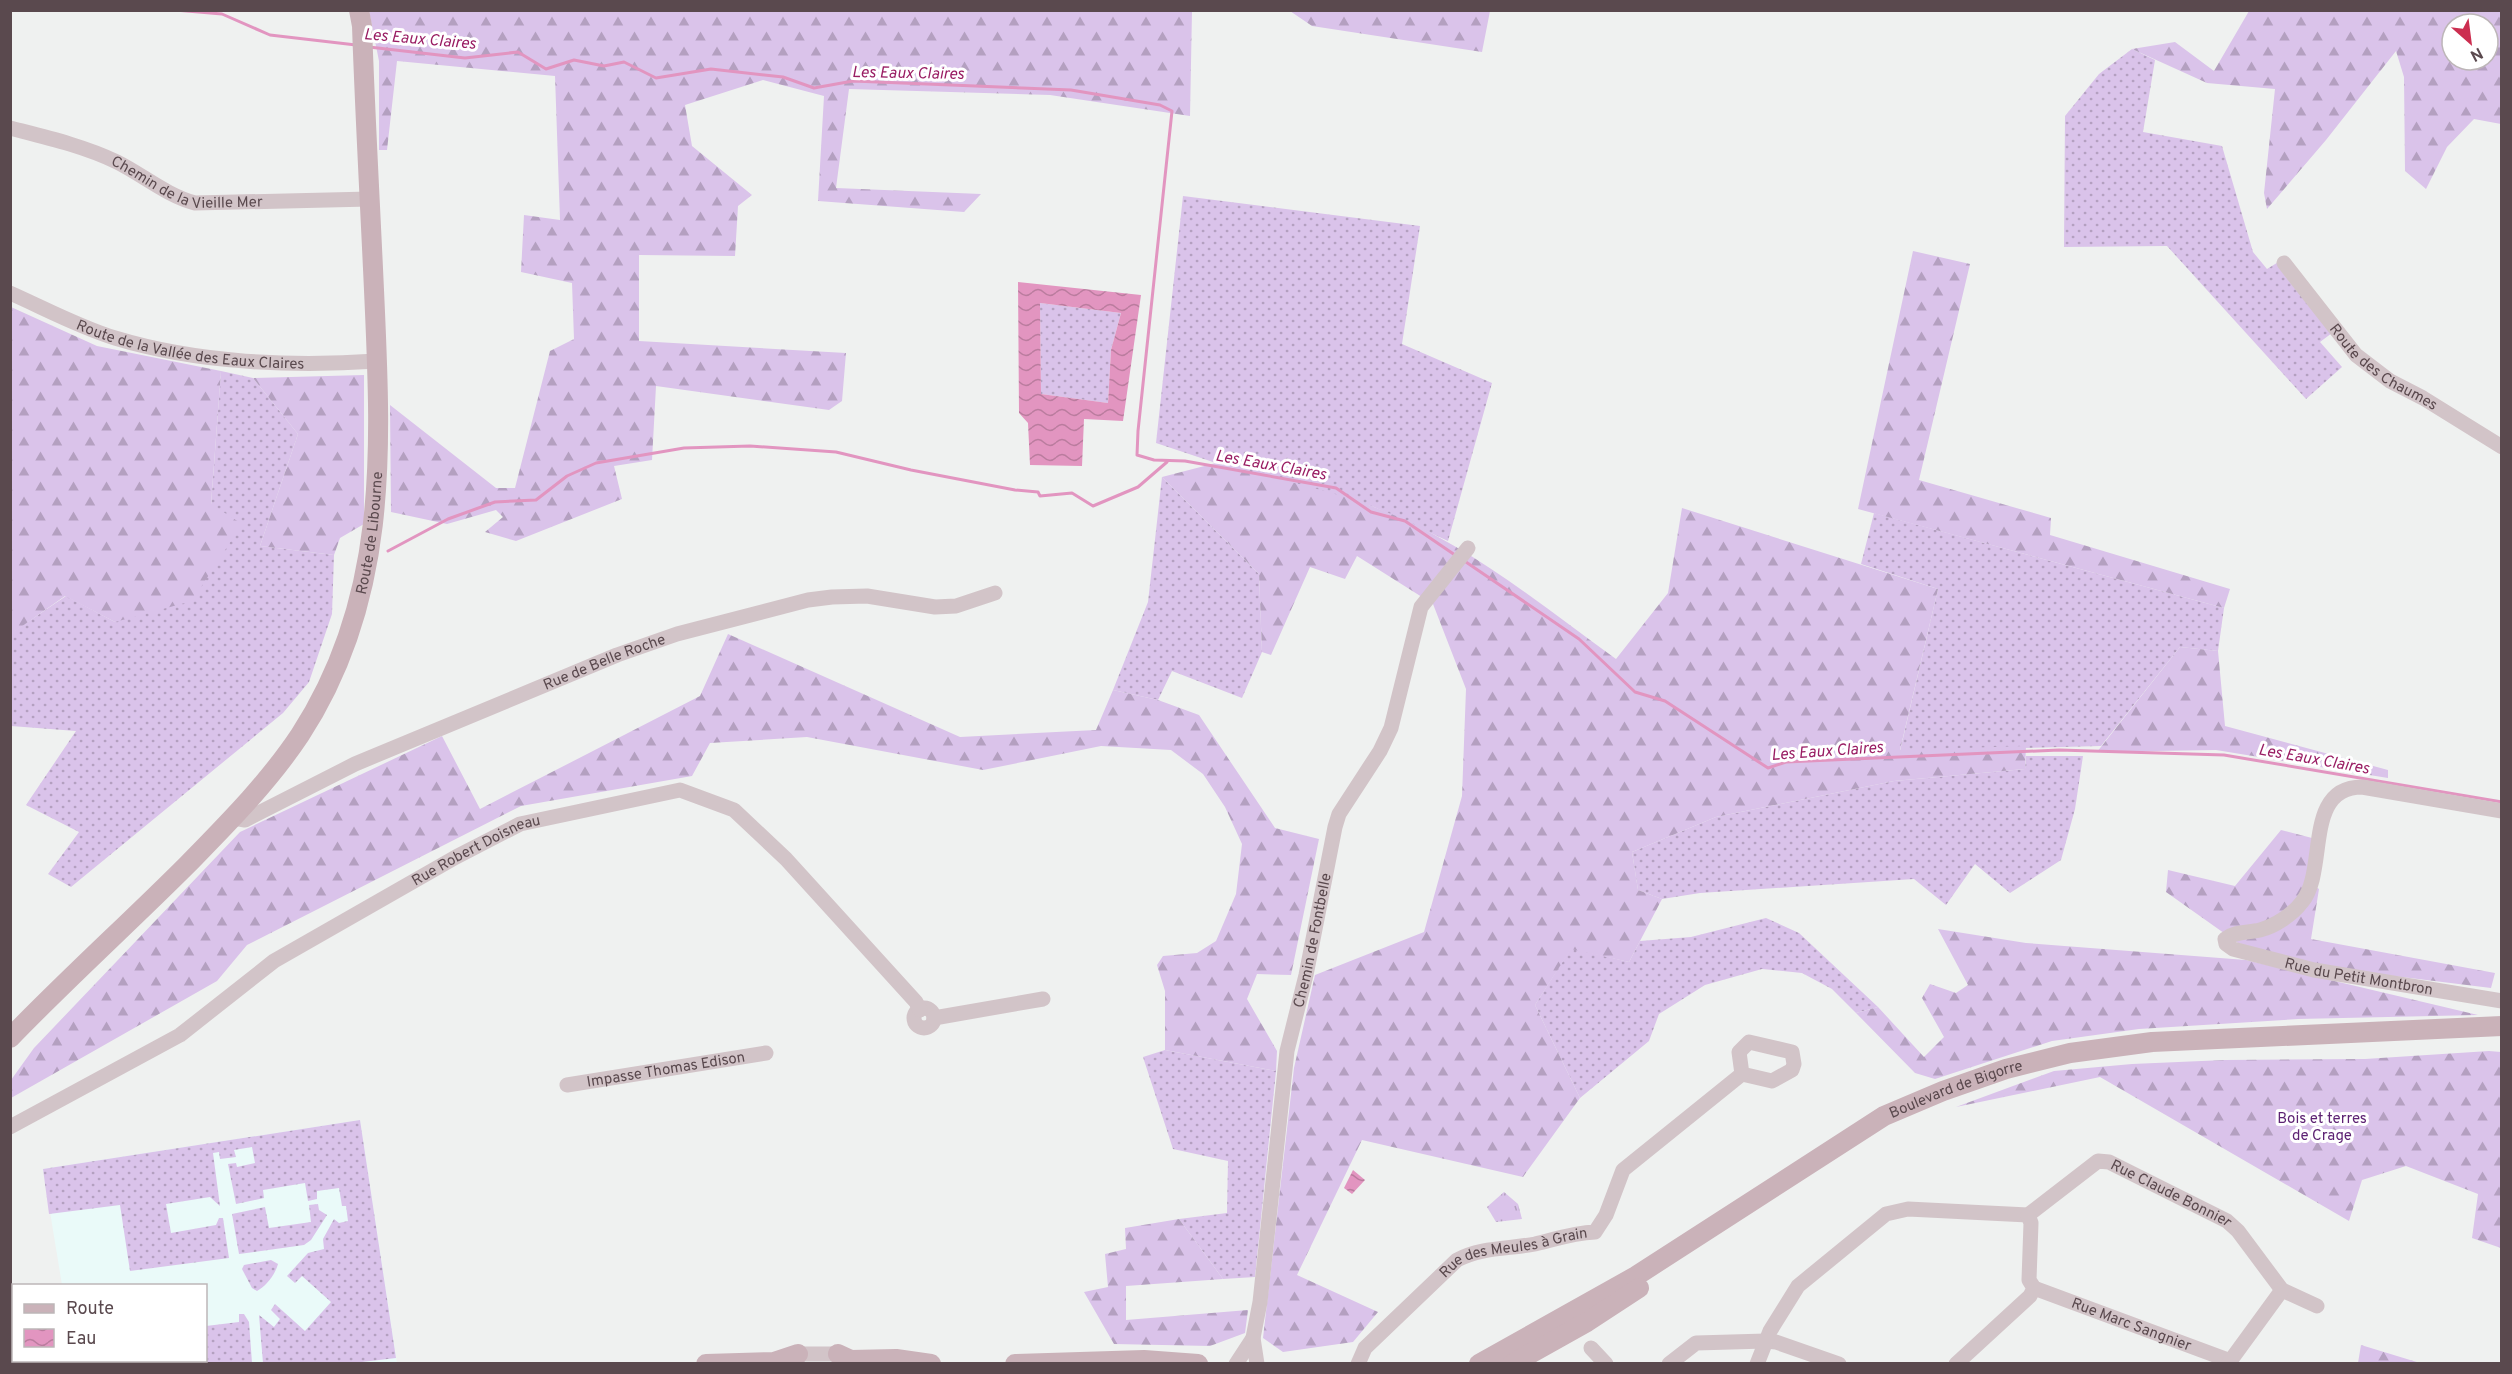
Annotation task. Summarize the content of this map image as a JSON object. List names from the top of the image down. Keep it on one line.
{"streets":{"main road":["Route de Libourne","Boulevard de Bigorre"],"street":["Chemin de la Vieille Mer","Route de la Vallée des Eaux Claires","Route des Chaumes","Rue de Belle Roche","Rue Robert Doisneau","Chemin de Fontbelle","Rue du Petit Montbron","Impasse Thomas Edison","Rue Claude Bonnier","Rue des Meules à Grain","Rue Marc Sangnier"]},"crossings":[["Chemin de la Vieille Mer","Route de Libourne"],["Route de la Vallée des Eaux Claires","Route de Libourne"],["Route de Libourne","Rue de Belle Roche"]],"water":["Les Eaux Claires"],"parks":["Bois et terres de Crage"],"legend":["Route","Eau"],"north":"bottom right"}
